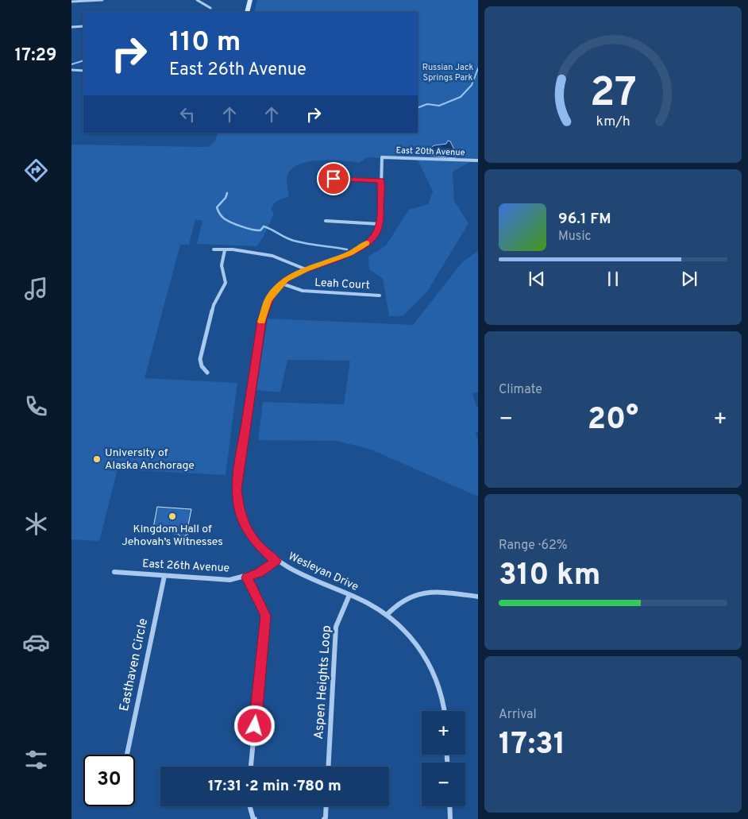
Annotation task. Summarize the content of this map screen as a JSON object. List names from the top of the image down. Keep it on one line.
{"streets":{"street":["East 20th Avenue","Leah Court","East 26th Avenue","Wesleyan Drive","Easthaven Circle","Aspen Heights Loop"]},"crossings":[["East 20th Avenue","Wesleyan Drive"],["Leah Court","Wesleyan Drive"],["East 26th Avenue","Wesleyan Drive"],["East 26th Avenue","Easthaven Circle"],["Wesleyan Drive","Aspen Heights Loop"]],"parks":["Russian Jack Springs Park"],"places":["University of Alaska Anchorage","Kingdom Hall of Jehovah’s Witnesses"],"page":{"tabs":"17:29","turn":["110 m","East 26th Avenue"],"song":["96.1 FM","Music"],"tile":["Climate",["Range · 62%","310 km"],["Arrival","17:31"]],"heat":["−","20°","+"],"map_buttons":["+","−"],"limit":"30","trip":"17:31 · 2 min · 780 m","gauge":["27","km/h"]}}
